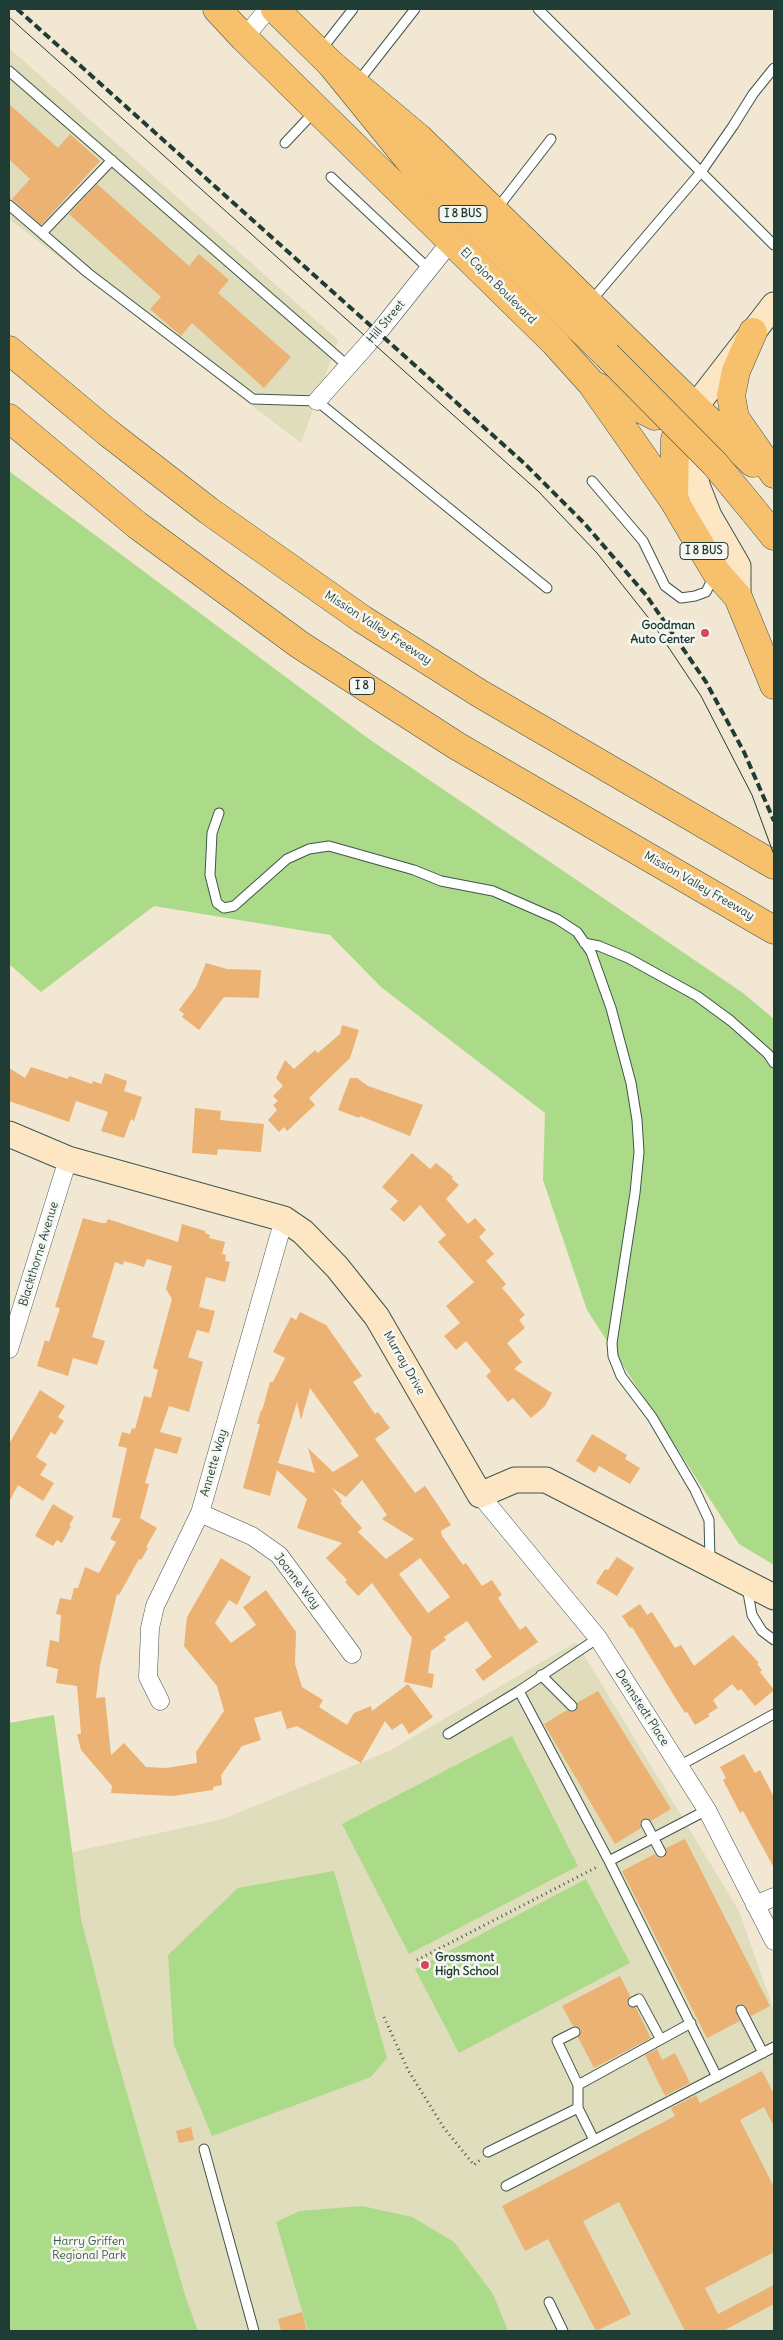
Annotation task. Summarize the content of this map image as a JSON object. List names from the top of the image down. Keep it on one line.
{"streets":{"main road":["I 8 BUS","El Cajon Boulevard","Mission Valley Freeway","I 8"],"street":["Hill Street","Blackthorne Avenue","Murray Drive","Annette Way","Joanne Way","Dennstedt Place"]},"crossings":[["El Cajon Boulevard","Hill Street"],["Blackthorne Avenue","Murray Drive"],["Murray Drive","Annette Way"],["Murray Drive","Dennstedt Place"],["Annette Way","Joanne Way"]],"parks":["Harry Griffen Regional Park"],"places":["Goodman Auto Center","Grossmont High School"]}
